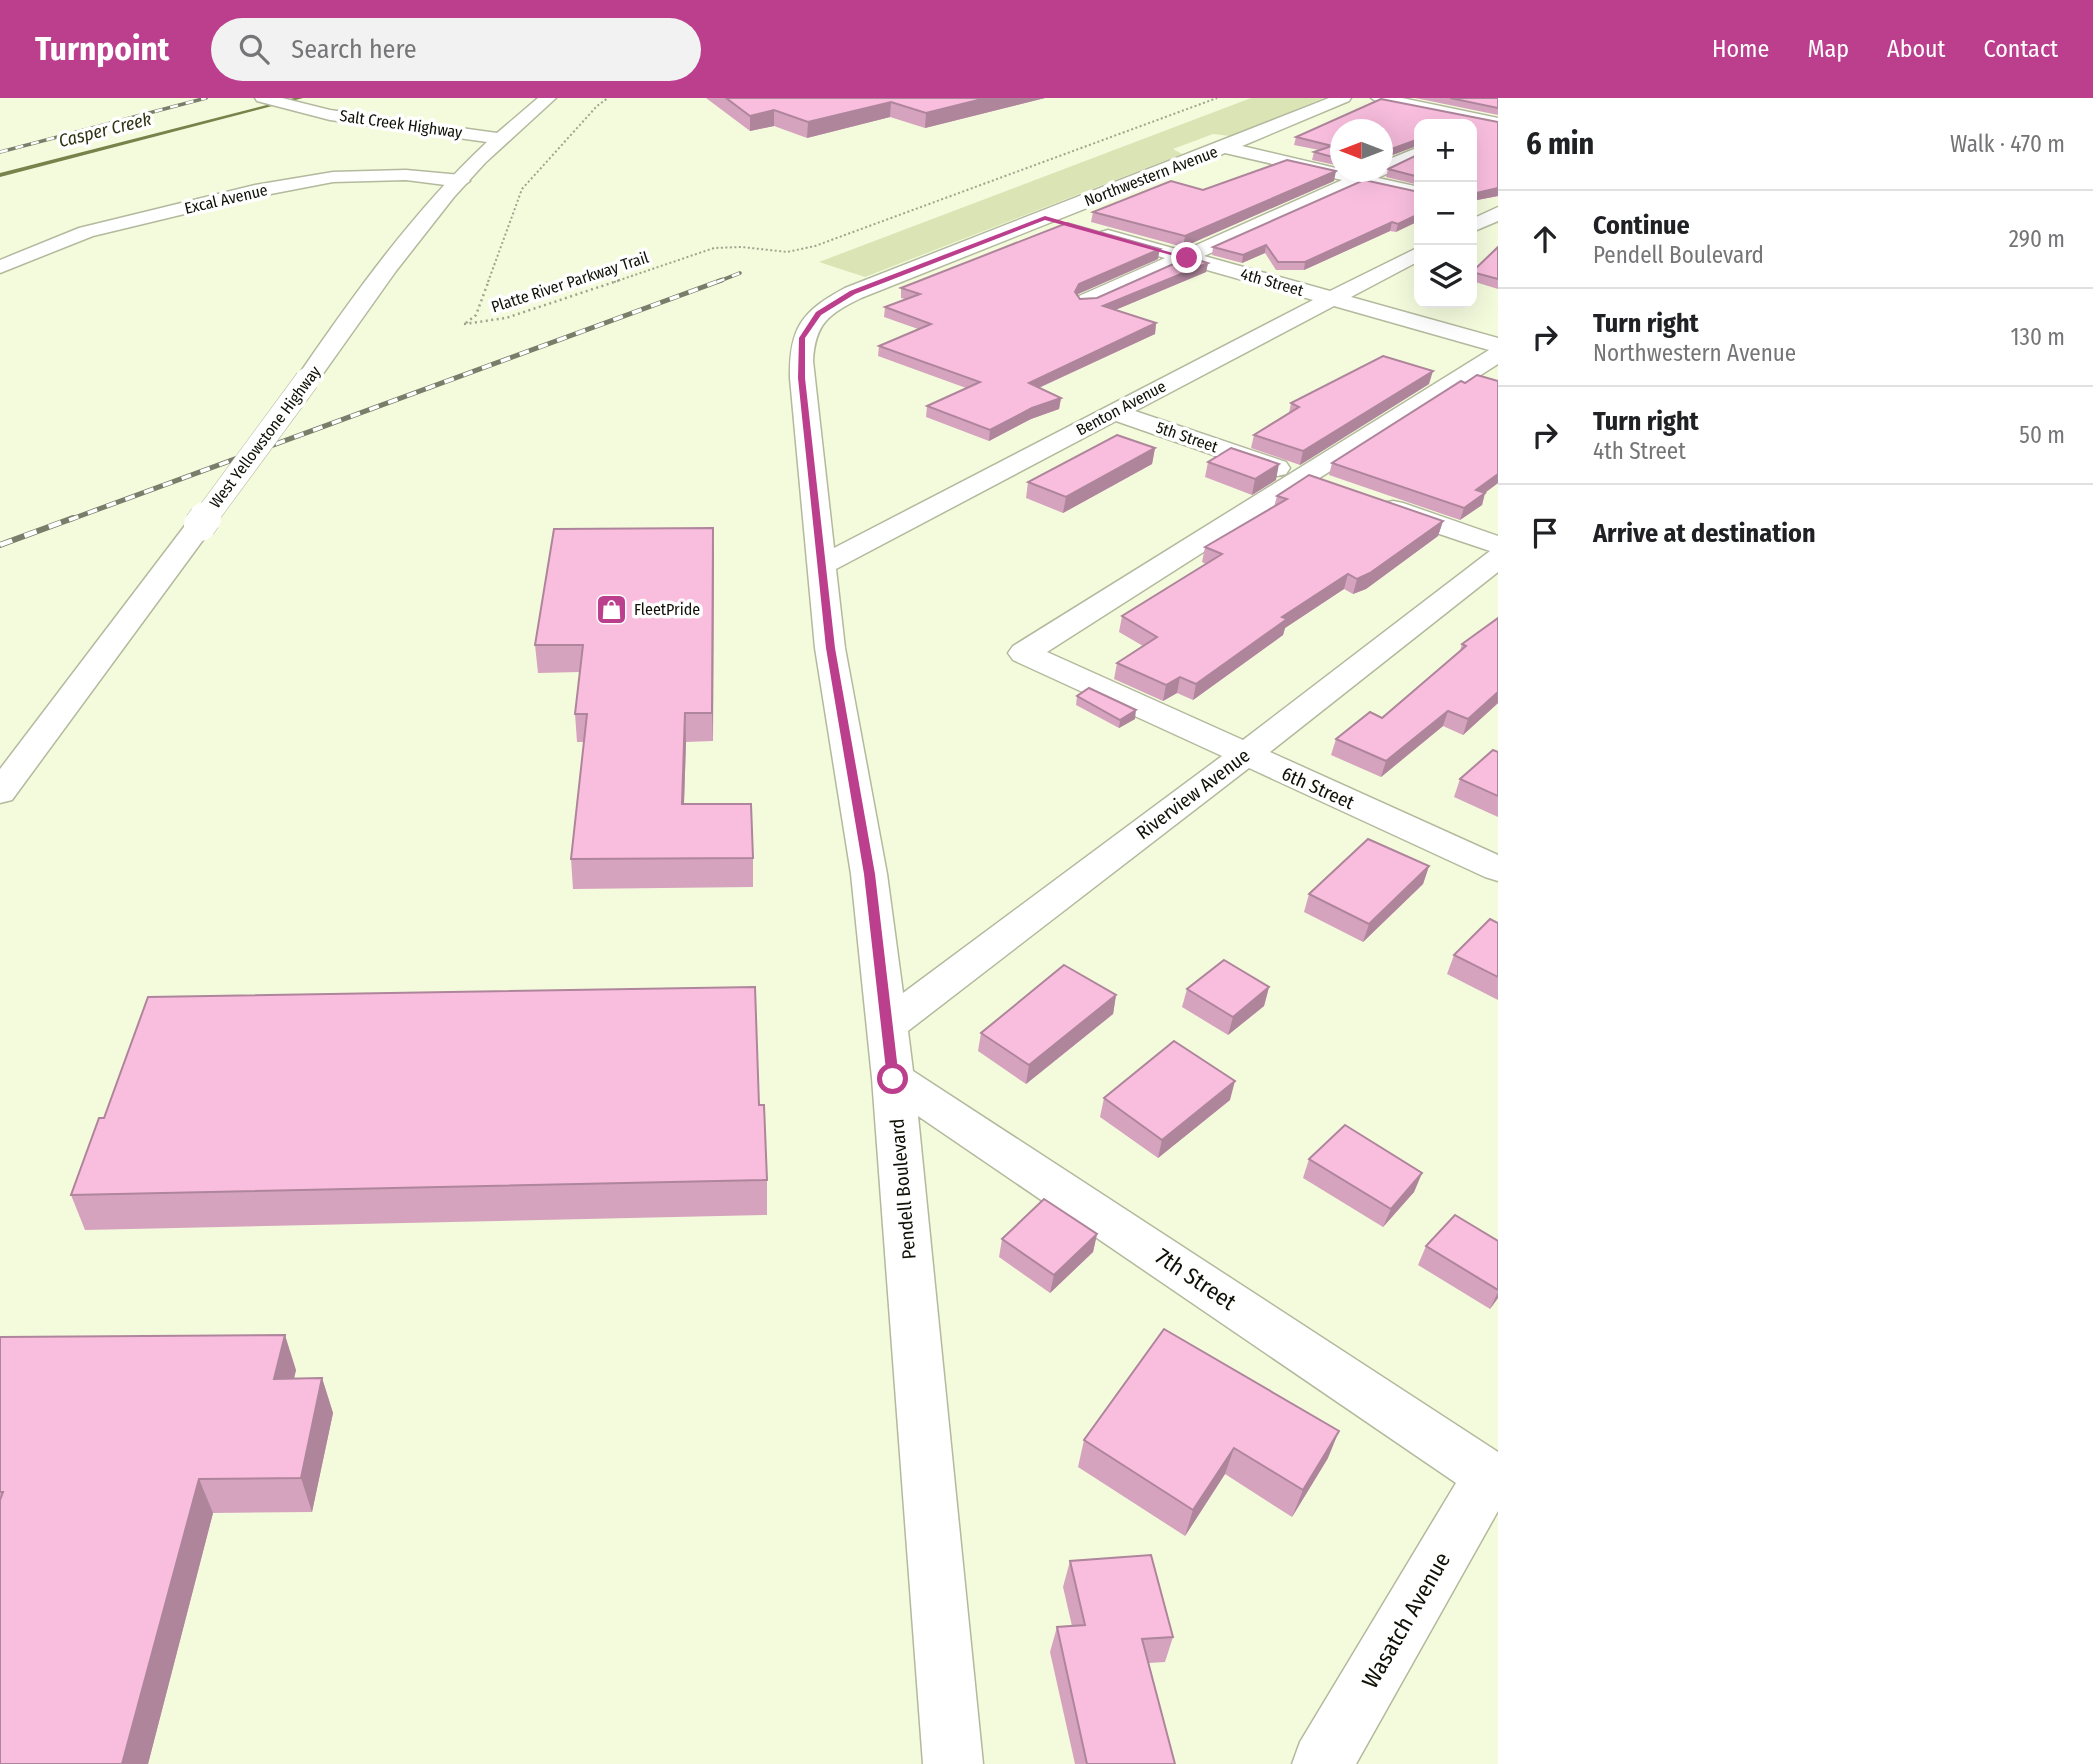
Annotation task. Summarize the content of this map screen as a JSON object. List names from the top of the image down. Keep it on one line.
{"streets":{"street":["Salt Creek Highway","Northwestern Avenue","Excal Avenue","4th Street","Benton Avenue","West Yellowstone Highway","5th Street","6th Street","Riverview Avenue","Pendell Boulevard","7th Street","Wasatch Avenue"],"path":["Platte River Parkway Trail"]},"crossings":[["Salt Creek Highway","West Yellowstone Highway"],["Northwestern Avenue","4th Street"],["Northwestern Avenue","Pendell Boulevard"],["Excal Avenue","West Yellowstone Highway"],["4th Street","Benton Avenue"],["Benton Avenue","5th Street"],["Benton Avenue","Pendell Boulevard"],["5th Street","6th Street"],["6th Street","Riverview Avenue"],["Riverview Avenue","Pendell Boulevard"],["Pendell Boulevard","7th Street"],["7th Street","Wasatch Avenue"]],"water":["Casper Creek"],"places":{"shop":["FleetPride"]},"north":"left","page":{"header":"Turnpoint","search":"Search here","nav":["Home","Map","About","Contact"],"heading":["6 min","Walk · 470 m"],"map_buttons":["+","−"],"list":[["Continue","Pendell Boulevard","290 m"],["Turn right","Northwestern Avenue","130 m"],["Turn right","4th Street","50 m"],"Arrive at destination"]}}
